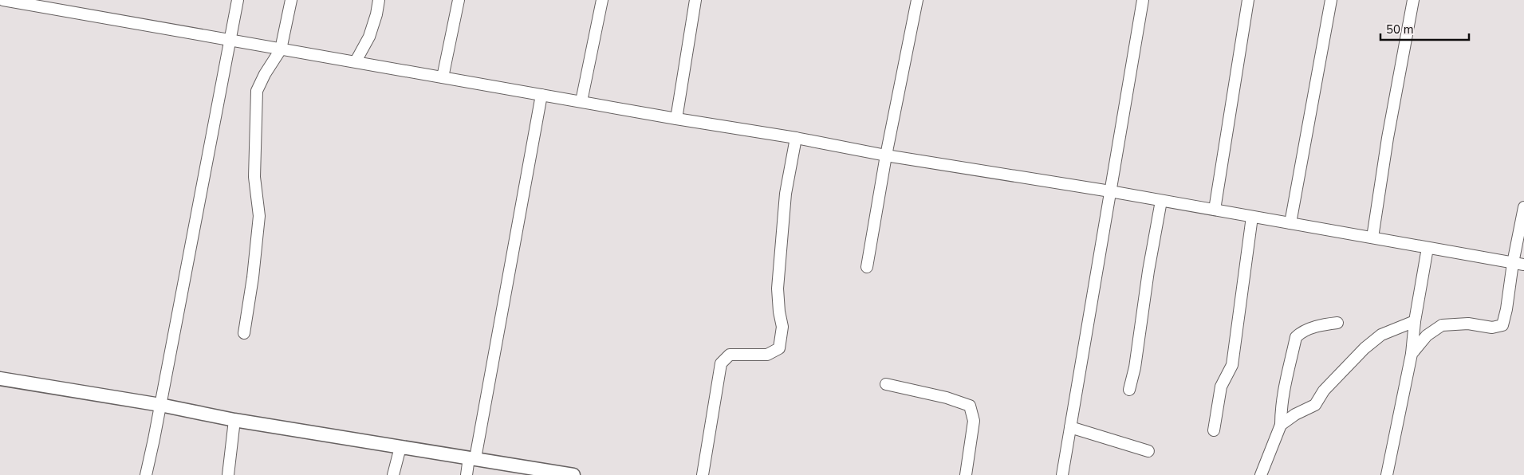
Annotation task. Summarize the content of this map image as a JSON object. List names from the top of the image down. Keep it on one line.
{"scale_bar":"50 m"}
